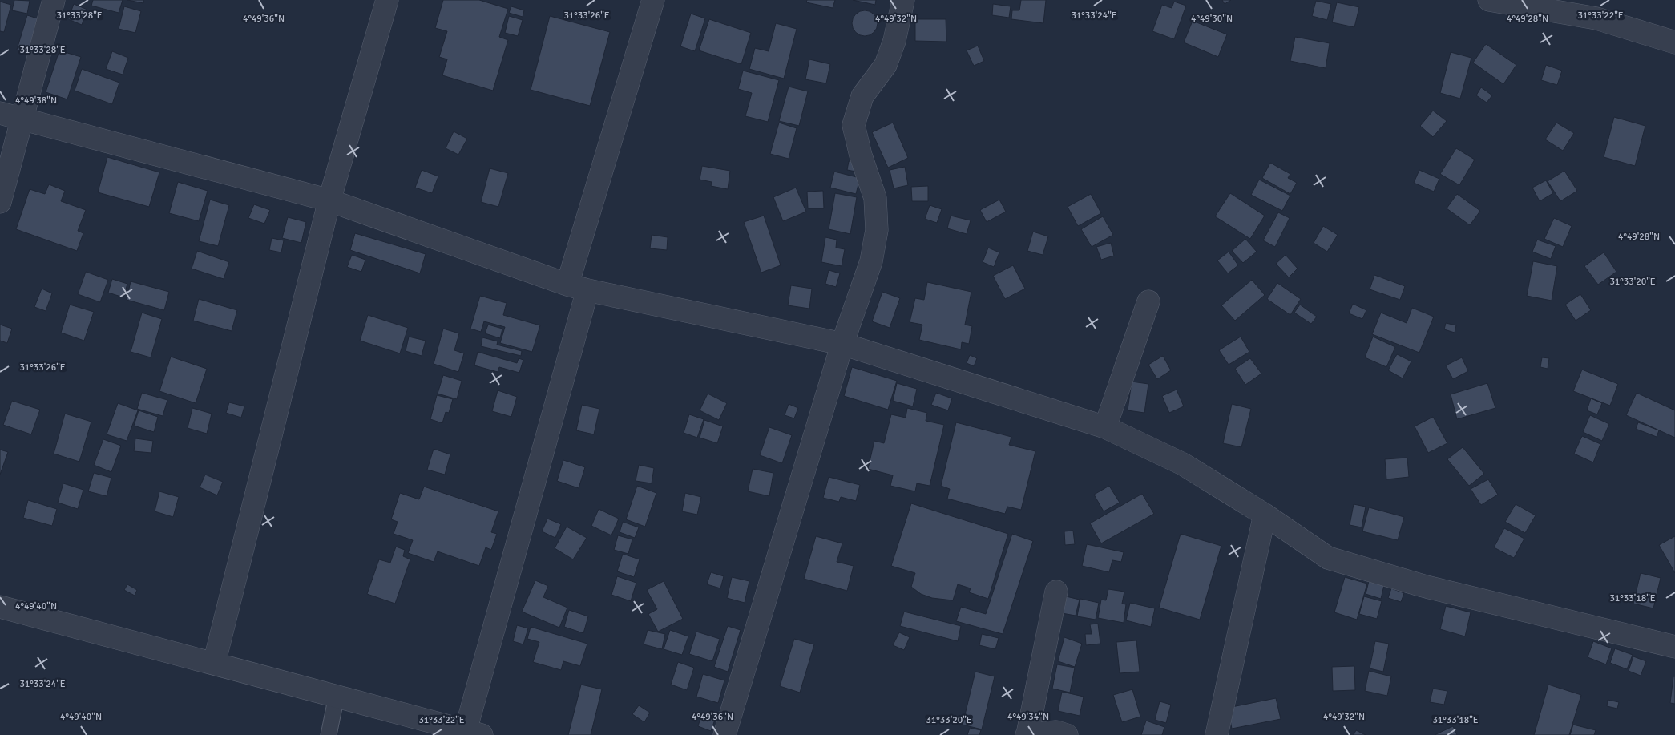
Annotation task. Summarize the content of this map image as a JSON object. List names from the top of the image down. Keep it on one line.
{"coordinates":["31°33'24\"E","31°33'28\"E","31°33'26\"E","31°33'22\"E","4°49'36\"N","4°49'28\"N","4°49'32\"N","4°49'30\"N","4°49'38\"N","31°33'20\"E","31°33'18\"E","4°49'40\"N","4°49'34\"N"]}
